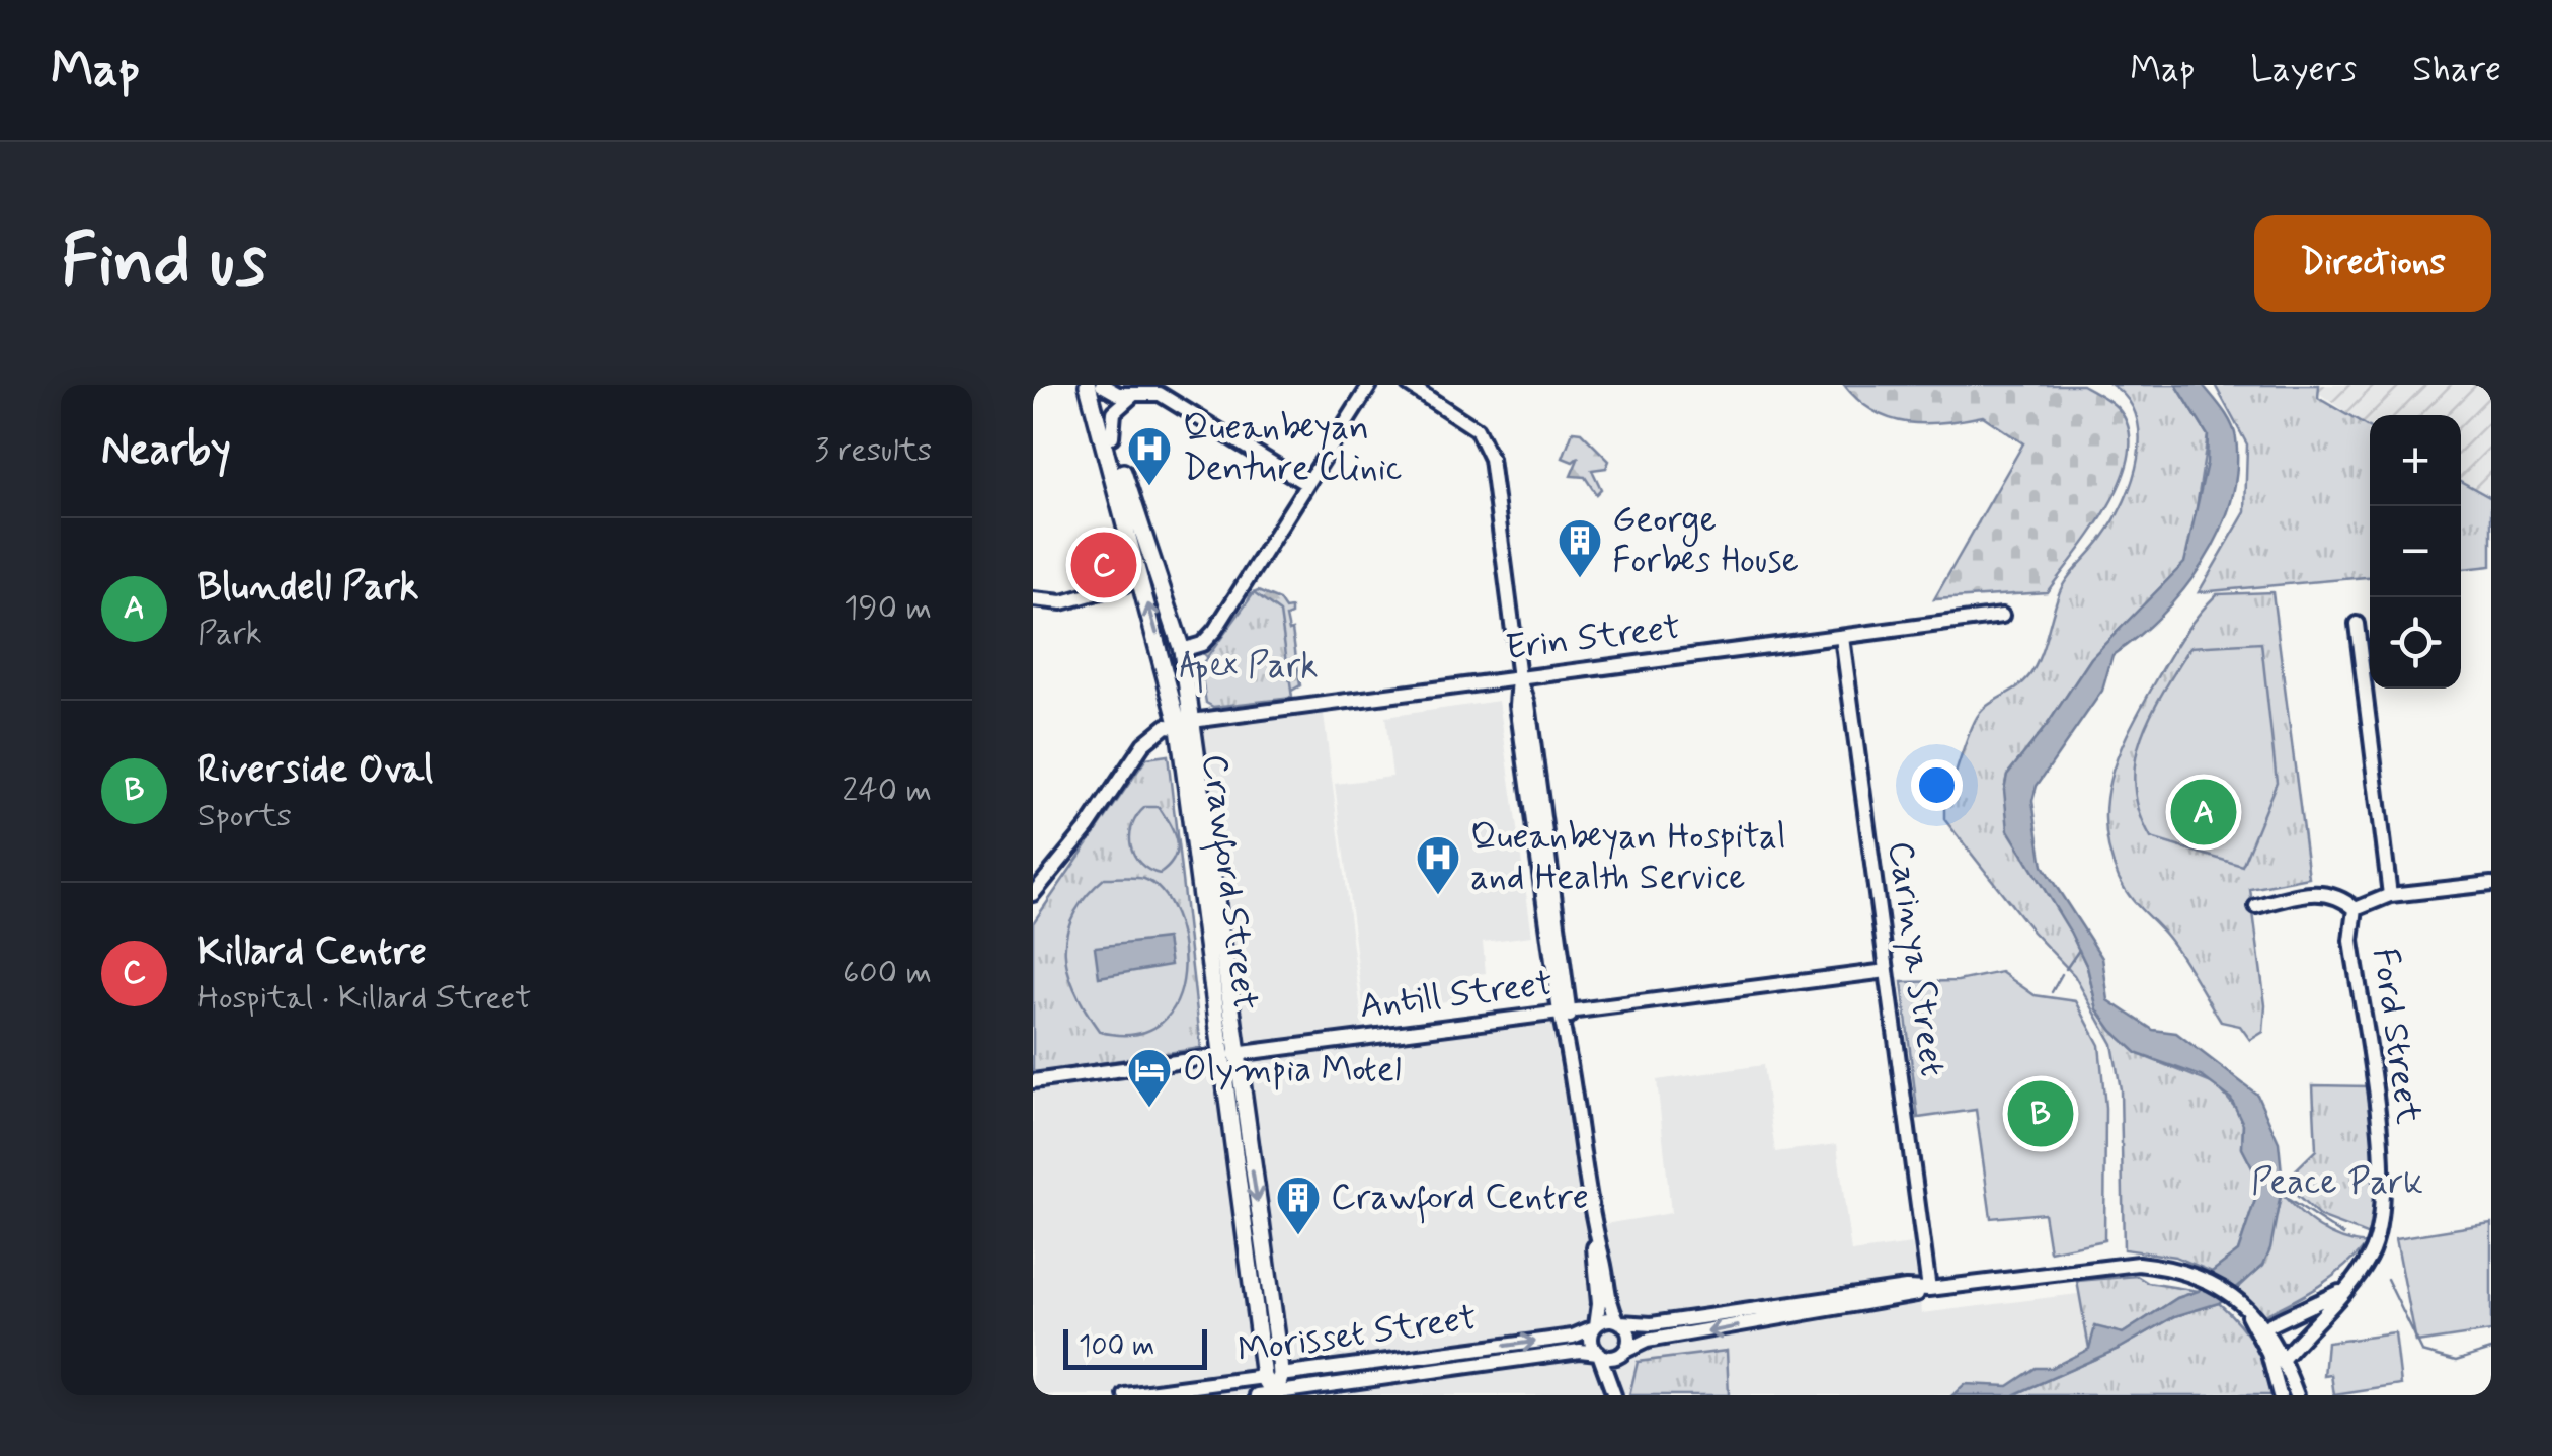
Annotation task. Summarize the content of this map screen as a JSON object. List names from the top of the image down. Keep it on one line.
{"streets":{"main road":["Crawford Street","Morisset Street"],"street":["Erin Street","Carinya Street","Antill Street","Ford Street"]},"crossings":[["Erin Street","Crawford Street"],["Erin Street","Carinya Street"],["Crawford Street","Antill Street"],["Crawford Street","Morisset Street"],["Carinya Street","Antill Street"]],"parks":["Apex Park","Peace Park"],"places":{"hospital":["Queanbeyan Denture Clinic","Queanbeyan Hospital and Health Service"],"building":["George Forbes House","Crawford Centre"],"hotel":["Olympia Motel"]},"scale_bar":"100 m","page":{"header":"Map","nav":["Map","Layers","Share"],"buttons":"Directions","title":"Find us","heading":["Nearby","3 results"],"map_buttons":["+","−"],"list":[{"mark":"A","name":"Blundell Park","note":"Park","value":"190 m"},{"mark":"B","name":"Riverside Oval","note":"Sports","value":"240 m"},{"mark":"C","name":"Killard Centre","note":"Hospital · Killard Street","value":"600 m"}],"pins":["C","A","B"],"scale":"100 m"}}
